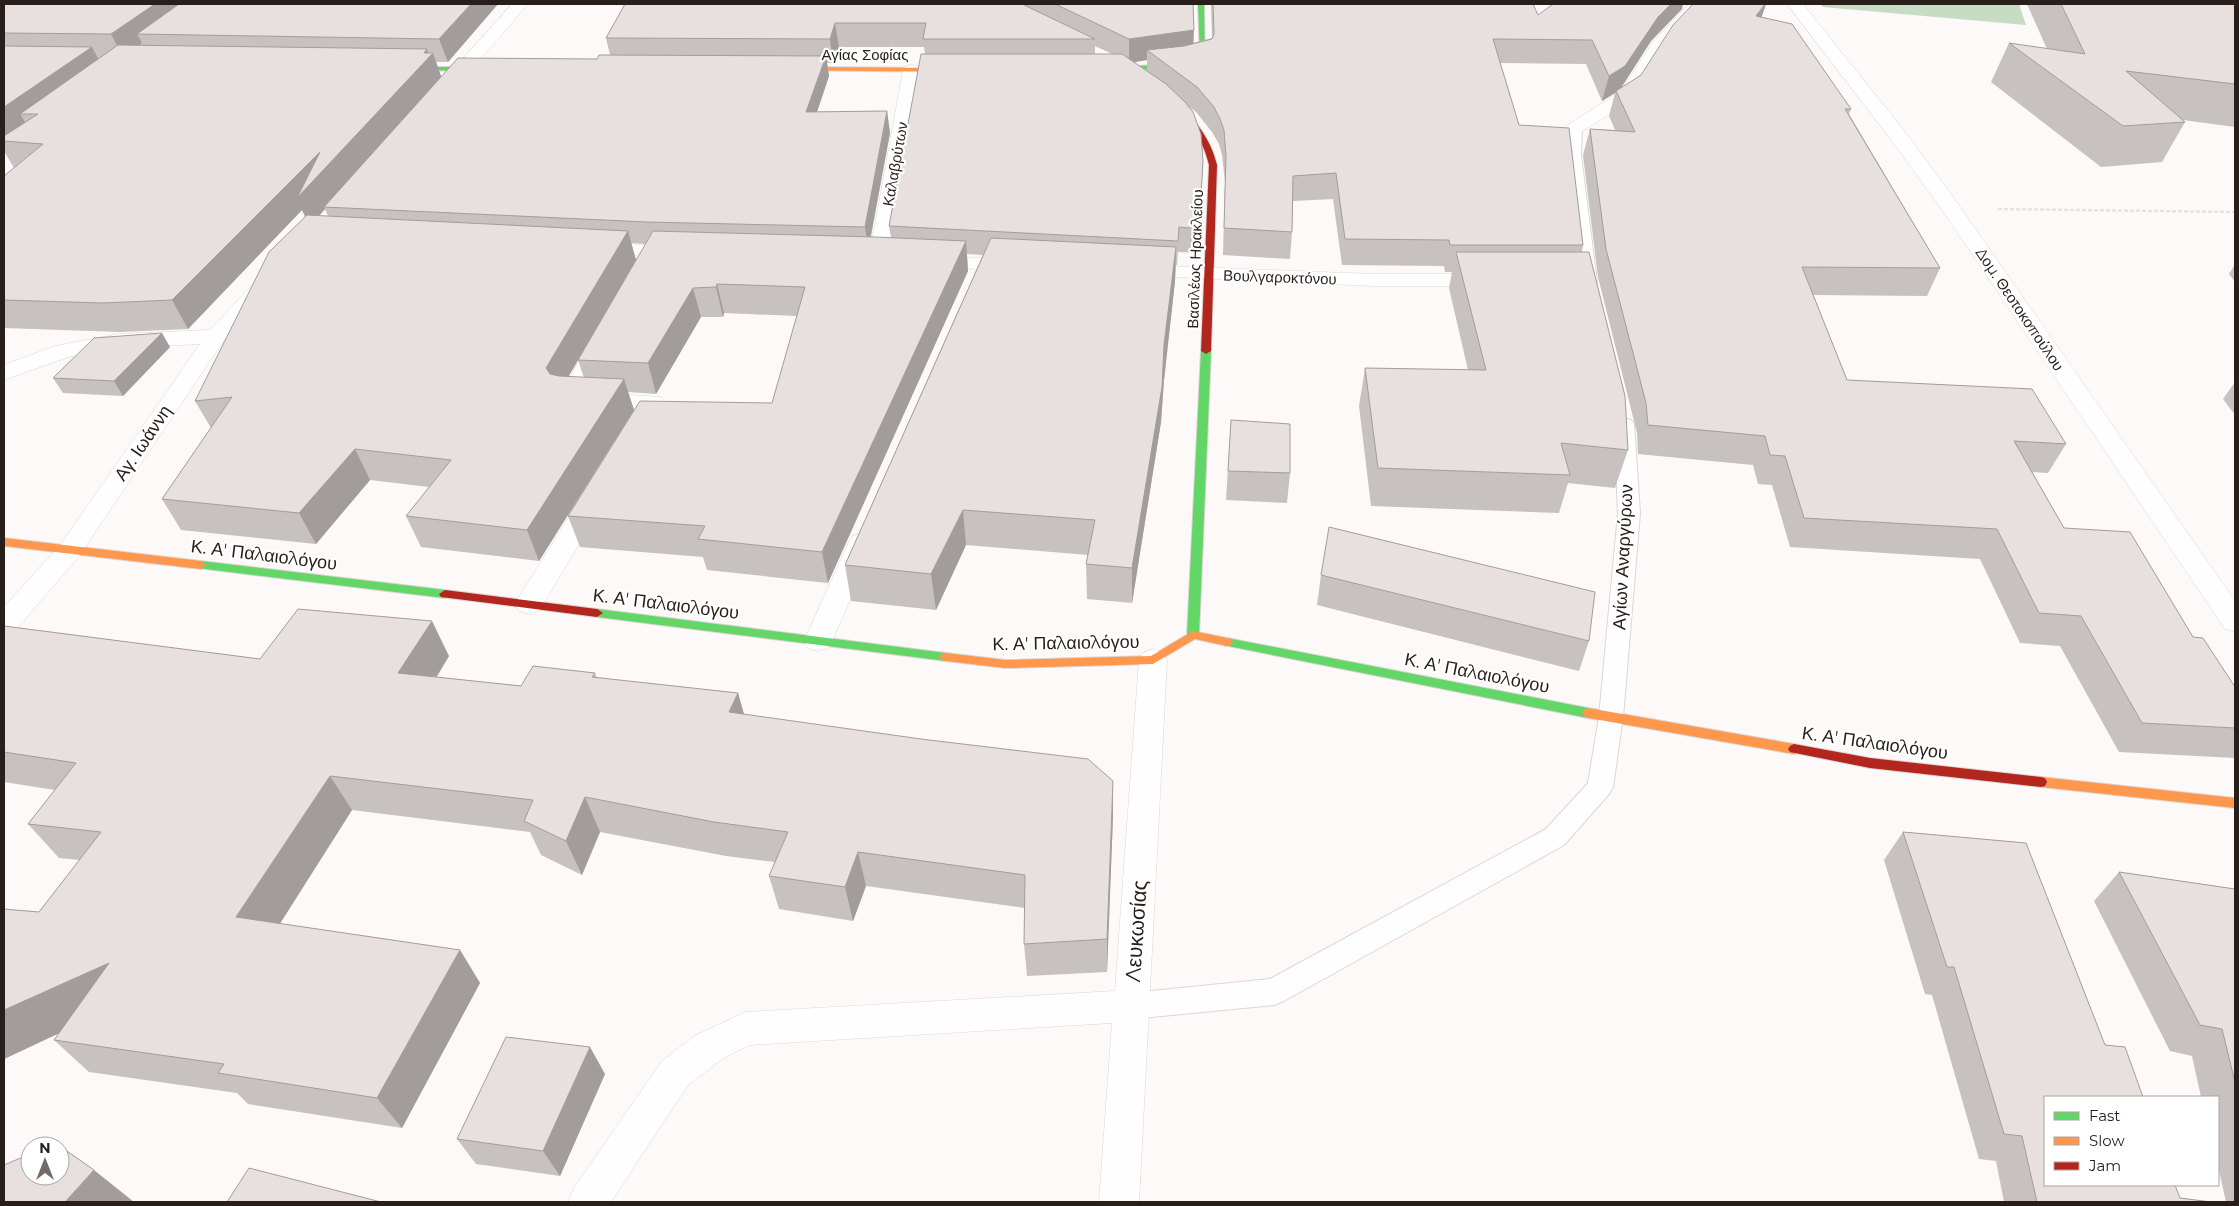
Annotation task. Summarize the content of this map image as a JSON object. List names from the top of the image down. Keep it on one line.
{"streets":{"street":["Αγίας Σοφίας","Καλαβρύτων","Βασιλέως Ηρακλείου","Βουλγαροκτόνου","Δομ. Θεοτοκοπούλου","Αγ. Ιωάννη","Κ. Α' Παλαιολόγου","Λευκωσίας"],"lane":["Αγίων Αναργύρων"]},"crossings":[["Αγίας Σοφίας","Καλαβρύτων"],["Βασιλέως Ηρακλείου","Βουλγαροκτόνου"],["Βασιλέως Ηρακλείου","Κ. Α' Παλαιολόγου"],["Αγ. Ιωάννη","Κ. Α' Παλαιολόγου"],["Κ. Α' Παλαιολόγου","Αγίων Αναργύρων"],["Κ. Α' Παλαιολόγου","Λευκωσίας"],["Αγίων Αναργύρων","Λευκωσίας"]],"legend":["Fast","Slow","Jam"],"north":"top"}
